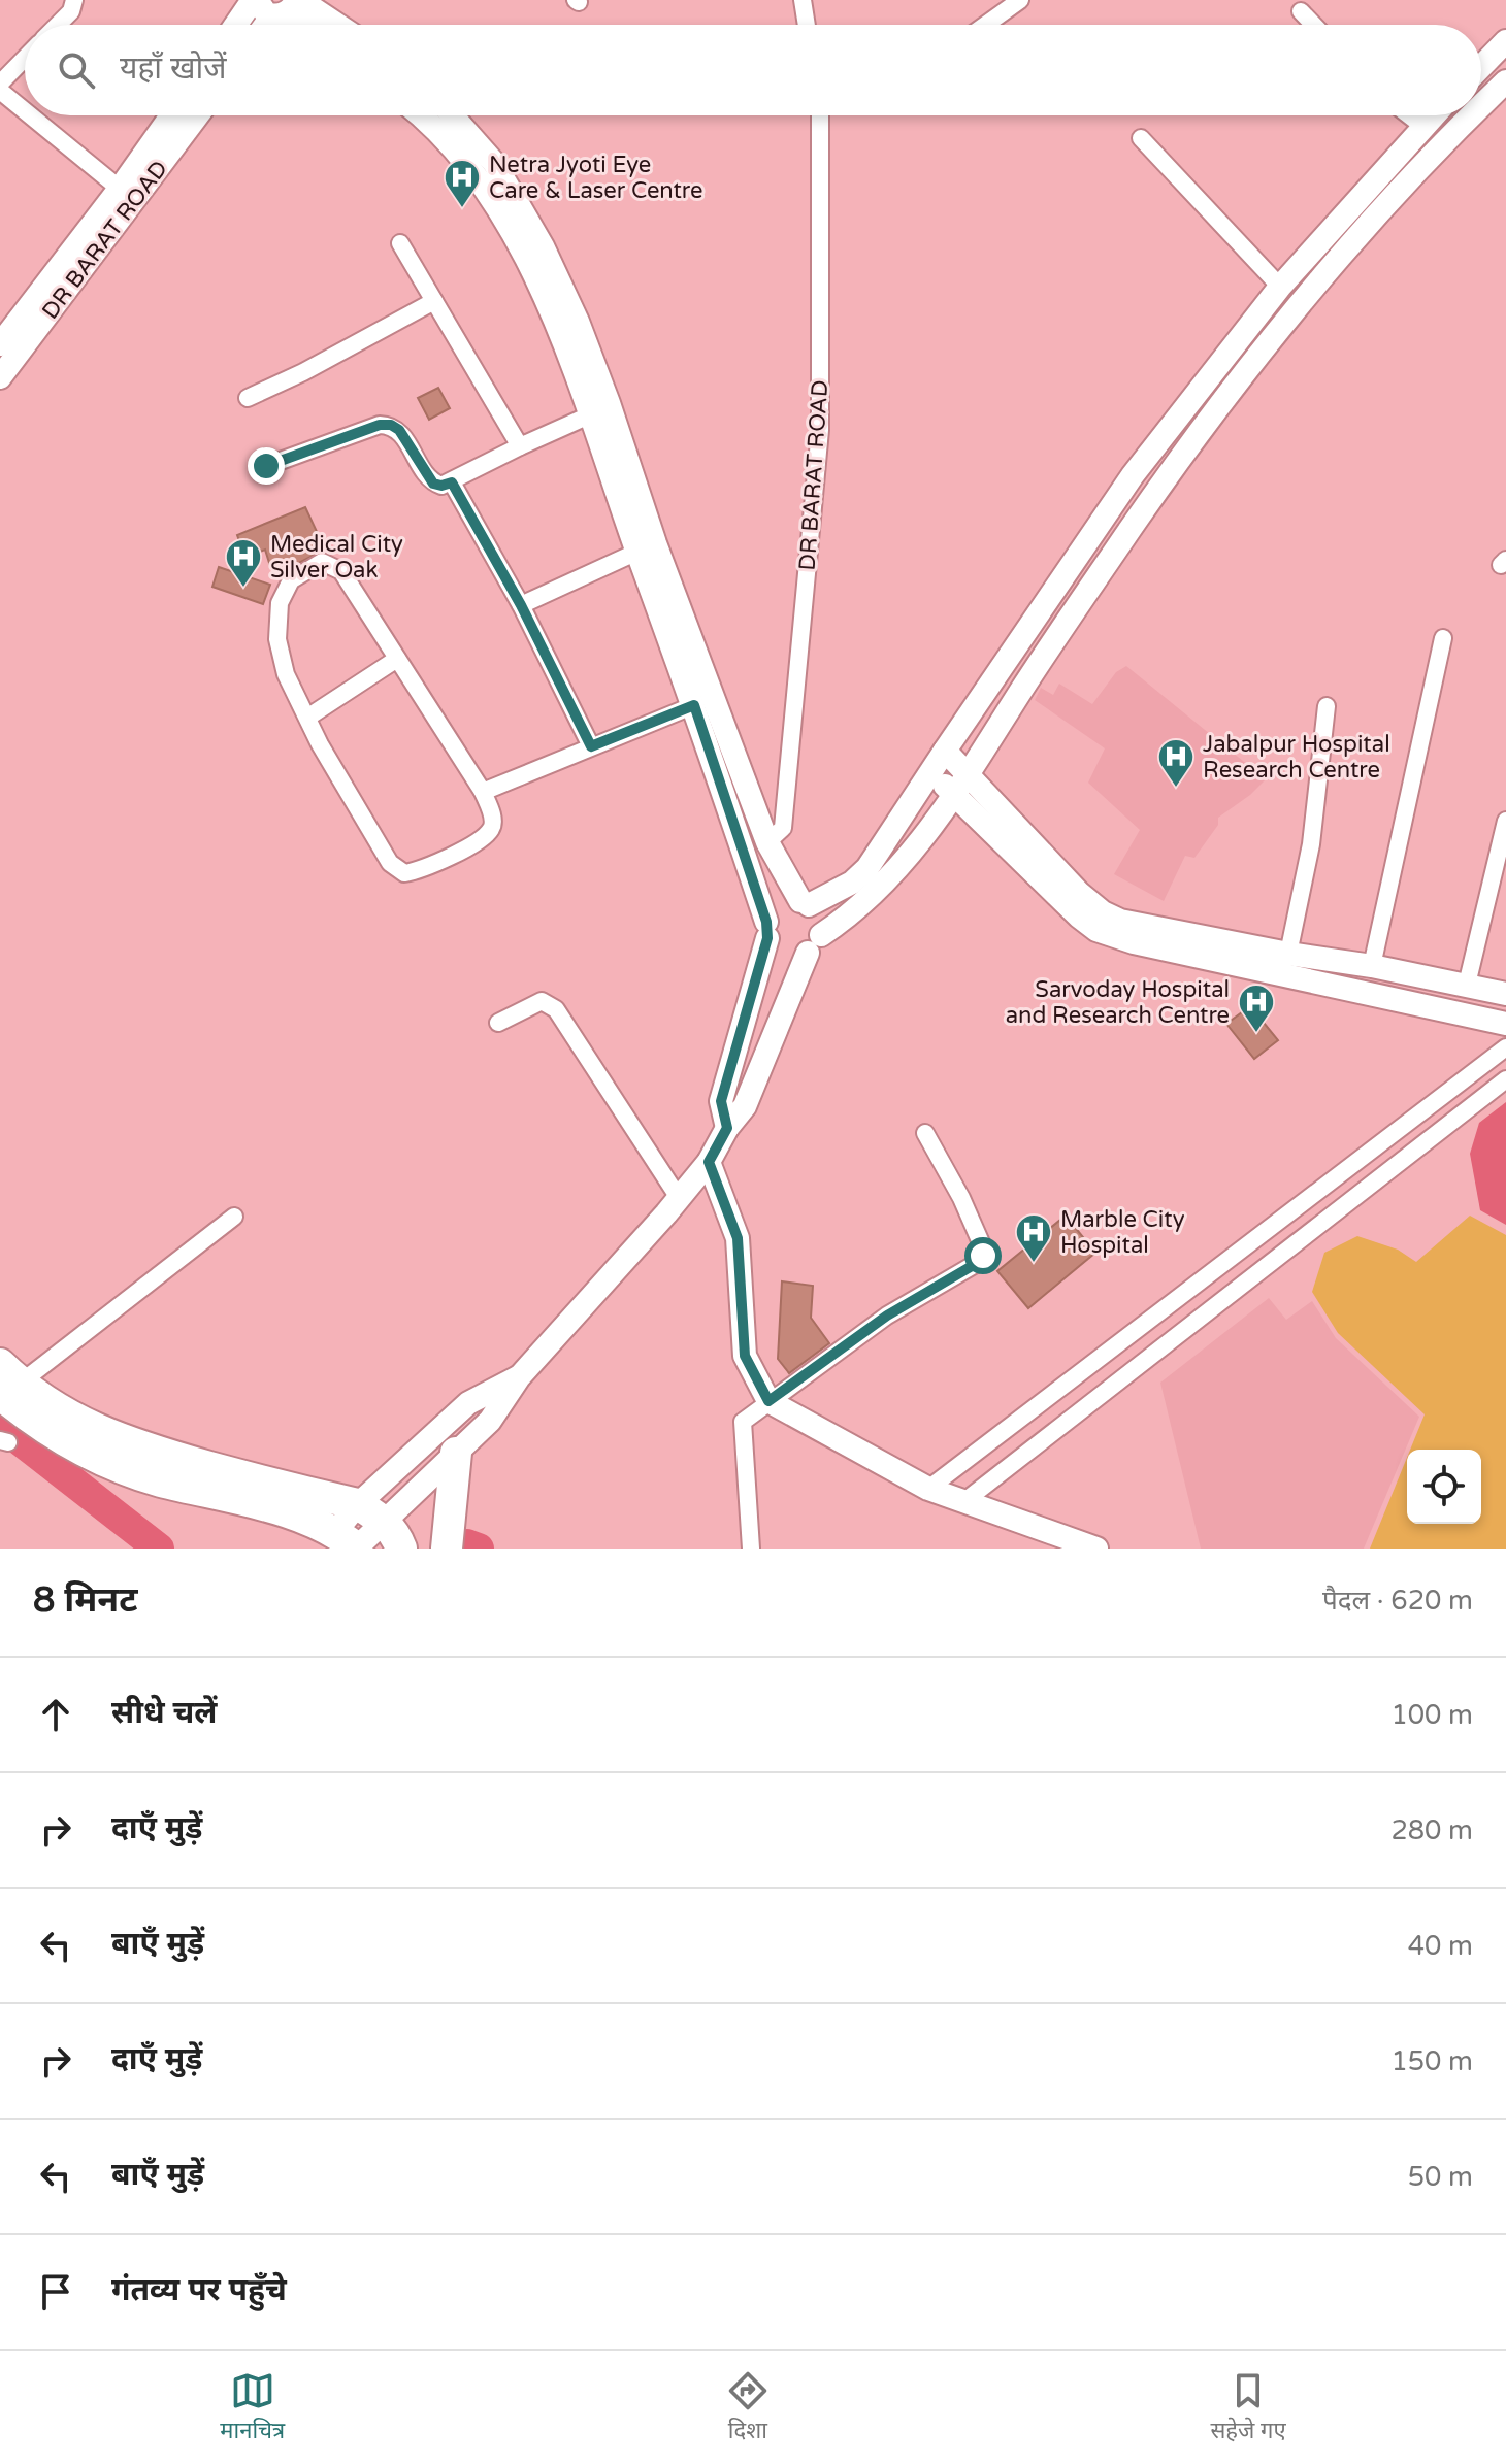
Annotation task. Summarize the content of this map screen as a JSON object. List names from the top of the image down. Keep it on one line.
{"streets":{"street":["DR BARAT ROAD"]},"places":{"hospital":["Netra Jyoti Eye Care & Laser Centre","Medical City Silver Oak","Jabalpur Hospital Research Centre","Sarvoday Hospital and Research Centre","Marble City Hospital"]},"page":{"search":"यहाँ खोजें","heading":["8 मिनट","पैदल · 620 m"],"list":[["सीधे चलें","100 m"],["दाएँ मुड़ें","280 m"],["बाएँ मुड़ें","40 m"],["दाएँ मुड़ें","150 m"],["बाएँ मुड़ें","50 m"],"गंतव्य पर पहुँचे"],"nav":["मानचित्र","दिशा","सहेजे गए"]}}
